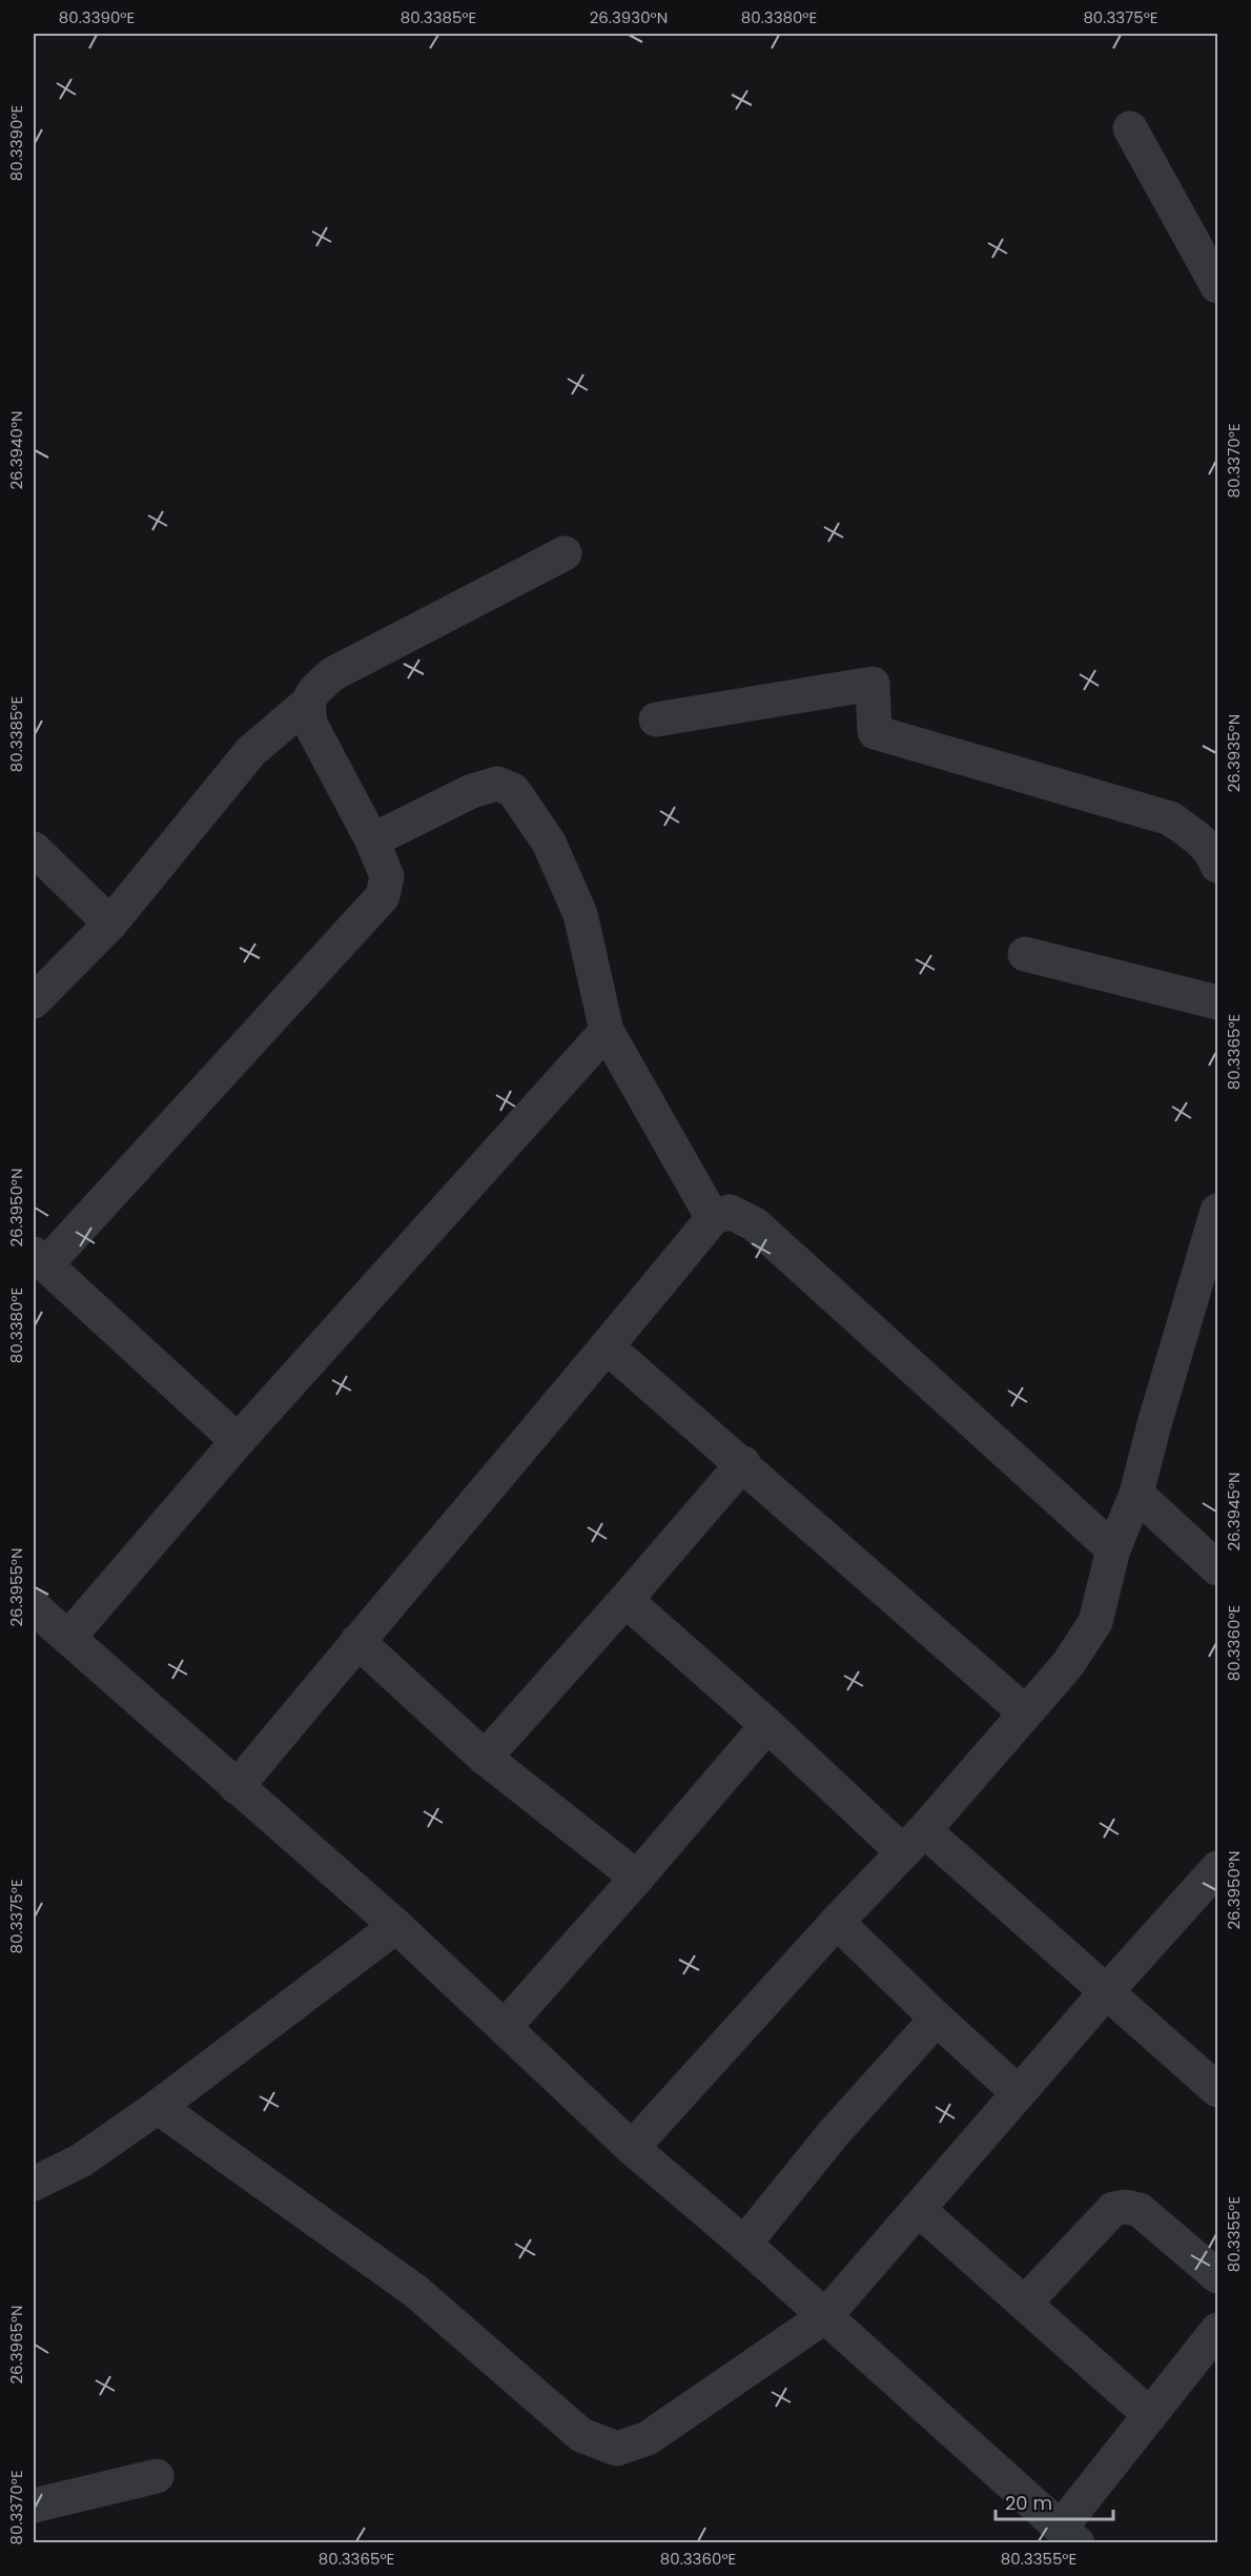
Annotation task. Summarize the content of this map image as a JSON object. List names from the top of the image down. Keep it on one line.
{"scale_bar":"20 m","coordinates":["80.3390°E","80.3385°E","26.3930°N","80.3380°E","80.3375°E","26.3940°N","80.3370°E","26.3935°N","80.3365°E","26.3950°N","26.3945°N","26.3955°N","80.3360°E","80.3355°E","26.3965°N"]}
